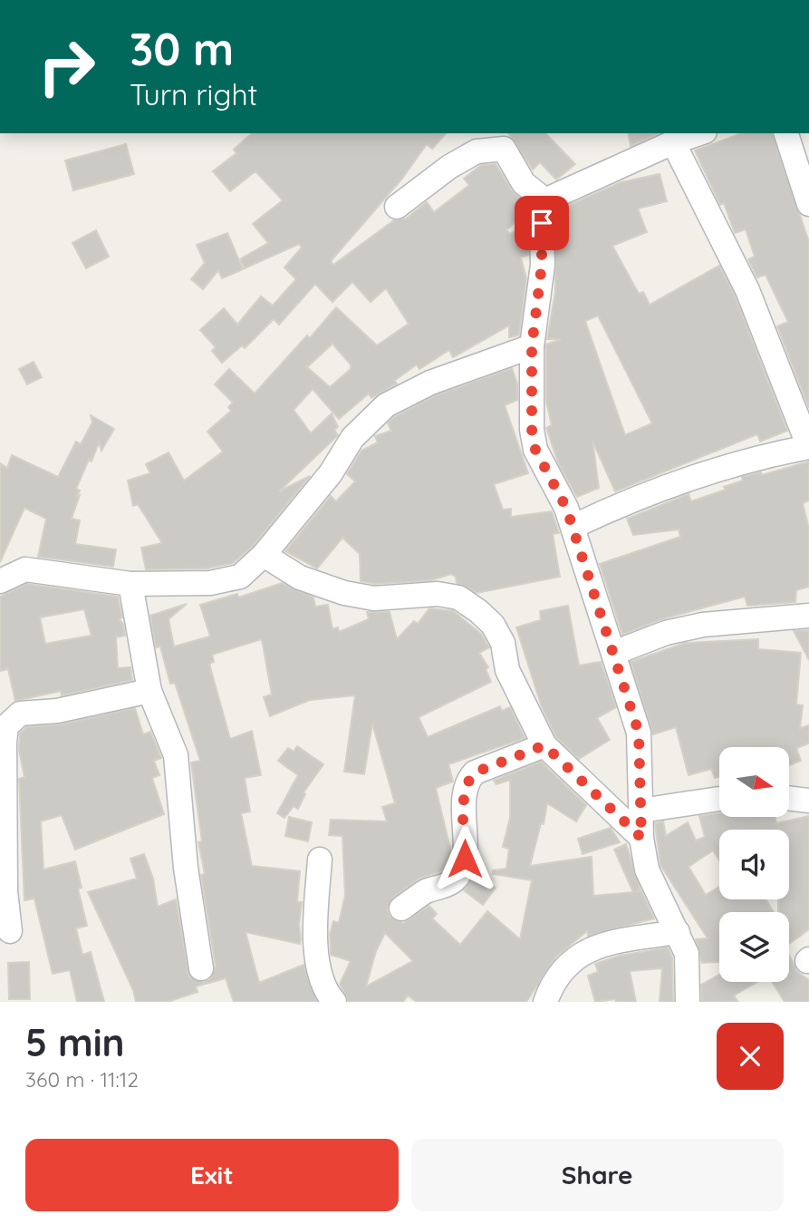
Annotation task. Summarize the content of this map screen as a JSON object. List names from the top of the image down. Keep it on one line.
{"north":"right","page":{"turn":["30 m","Turn right"],"heading":["5 min","360 m · 11:12"],"buttons":["Exit","Share"]}}
